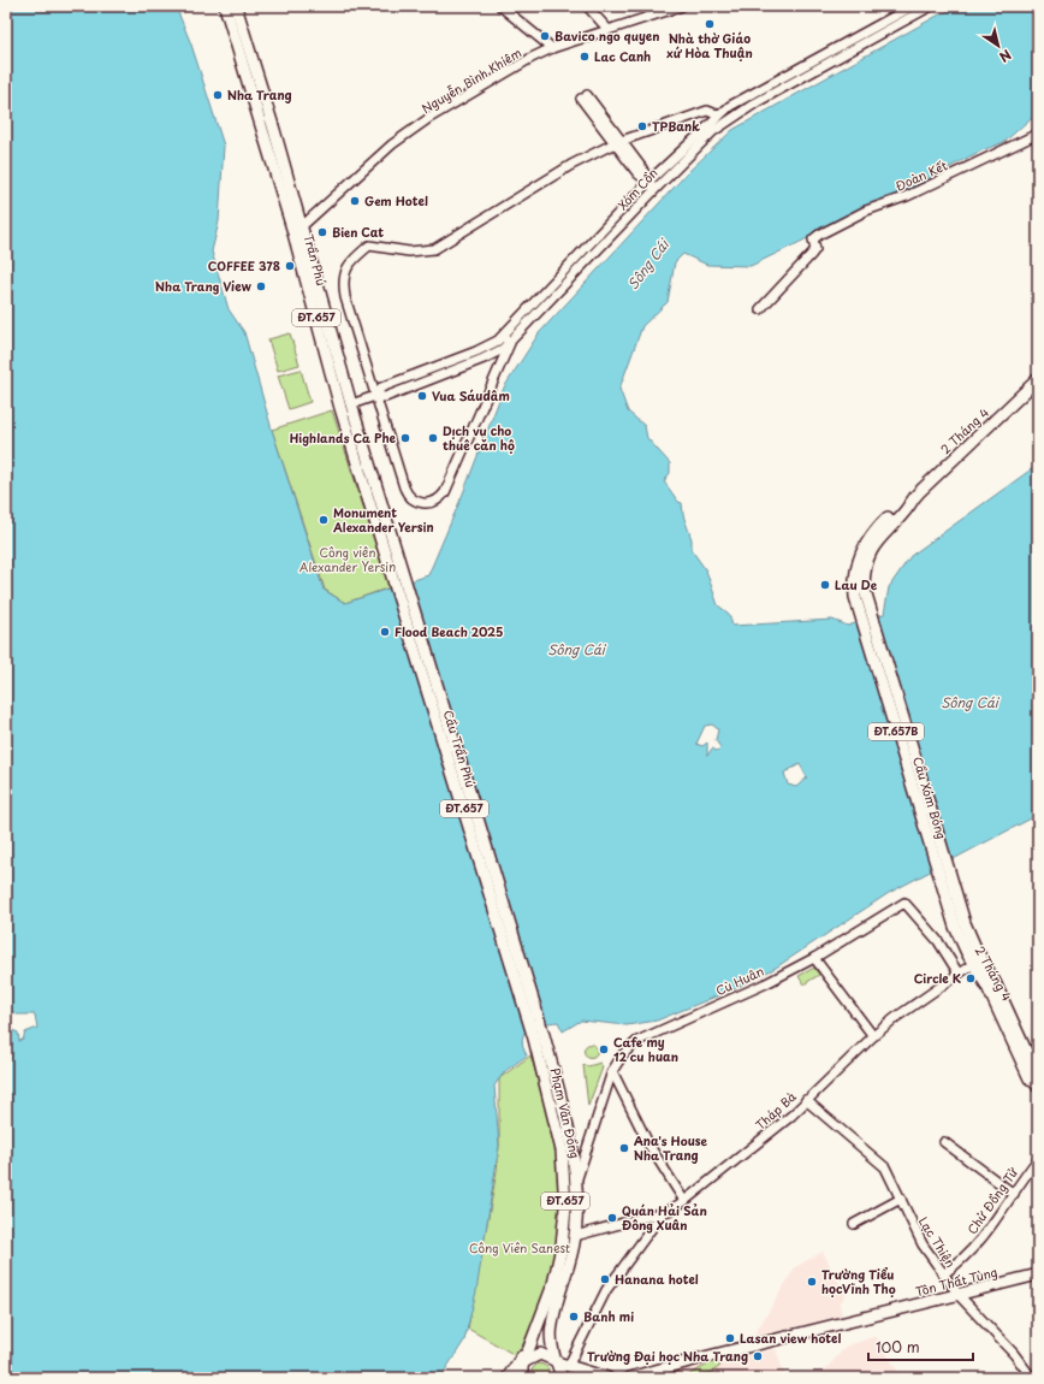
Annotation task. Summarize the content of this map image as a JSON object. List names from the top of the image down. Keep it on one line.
{"streets":{"main road":["Trần Phú","ĐT.657","2 Tháng 4","ĐT.657B","Cầu Trần Phú","Cầu Xóm Bóng","Phạm Văn Đồng","Tôn Thất Tùng"],"street":["Nguyễn Bình Khiêm","Đoàn Kết","Xóm Cồn","Cù Huân","Tháp Bà","Chử Đồng Tử","Lạc Thiện"]},"crossings":[["Nguyễn Bình Khiêm","Trần Phú"],["Xóm Cồn","Trần Phú"],["Trần Phú","Cầu Trần Phú"],["2 Tháng 4","Cầu Xóm Bóng"],["2 Tháng 4","Tháp Bà"],["Cầu Trần Phú","Phạm Văn Đồng"],["Cù Huân","Tháp Bà"],["Cù Huân","Phạm Văn Đồng"],["Tháp Bà","Phạm Văn Đồng"],["Tháp Bà","Lạc Thiện"],["Chử Đồng Tử","Lạc Thiện"],["Lạc Thiện","Tôn Thất Tùng"]],"water":["Sông Cái"],"parks":["Công viên Alexander Yersin","Công Viên Sanest"],"places":["Nhà thờ Giáo xứ Hòa Thuận","Bavico ngo quyen","Lac Canh","Nha Trang","TPBank","Gem Hotel","Bien Cat","COFFEE 378","Nha Trang View","Vua Sáudâm","Highlands Ca Phe","Dịch vụ cho thuê căn hộ","Monument Alexander Yersin","Lau De","Flood Beach 2025","Circle K","Cafe my 12 cu huan","Ana's House Nha Trang","Quán Hải Sản Đông Xuân","Hanana hotel","Trường Tiểu họcVĩnh Thọ","Banh mi","Lasan view hotel","Trường Đại học Nha Trang"],"scale_bar":"100 m","north":"bottom right"}
